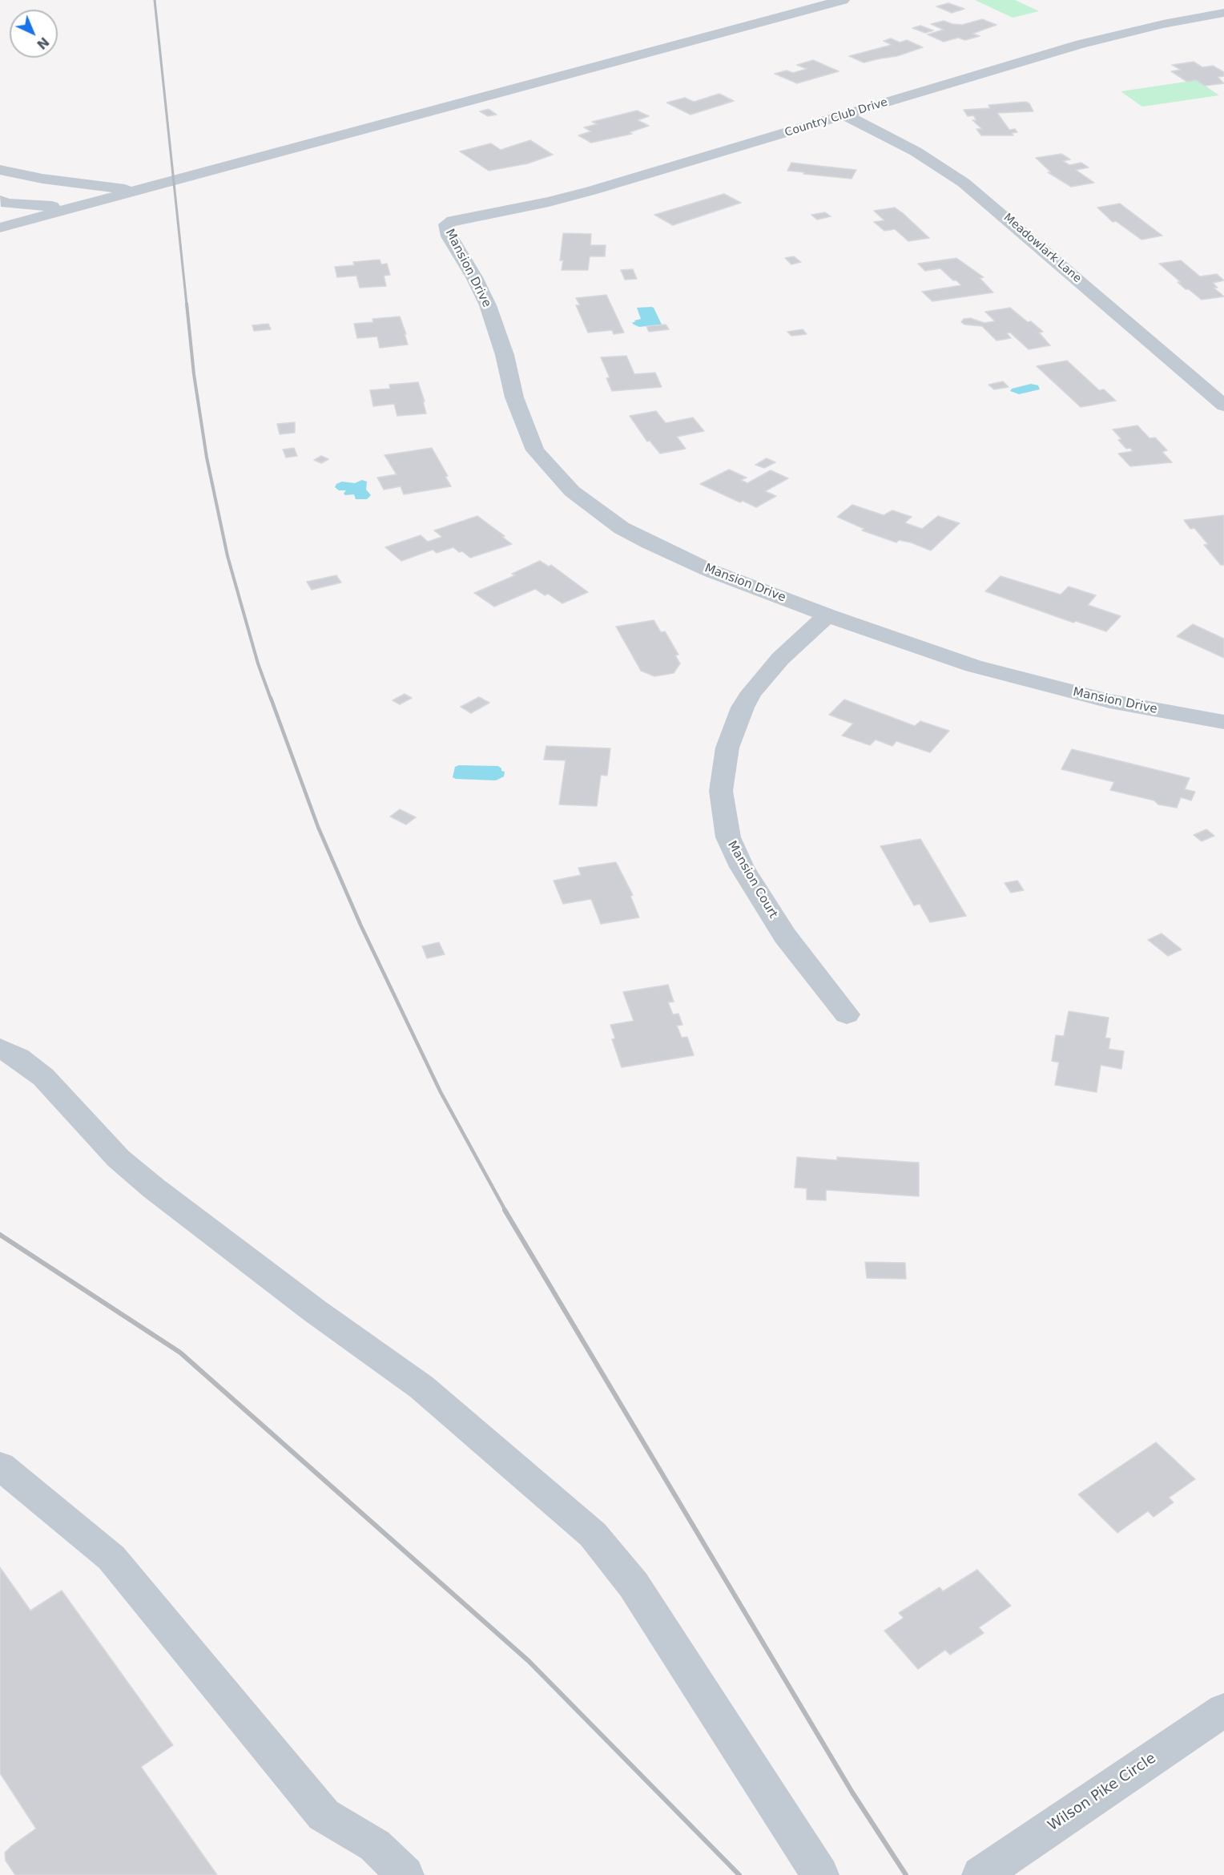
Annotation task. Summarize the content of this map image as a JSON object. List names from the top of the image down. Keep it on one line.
{"streets":{"street":["Country Club Drive","Meadowlark Lane","Mansion Drive","Mansion Court","Wilson Pike Circle"]},"crossings":[["Country Club Drive","Meadowlark Lane"],["Country Club Drive","Mansion Drive"],["Mansion Drive","Mansion Court"]],"north":"bottom right"}
